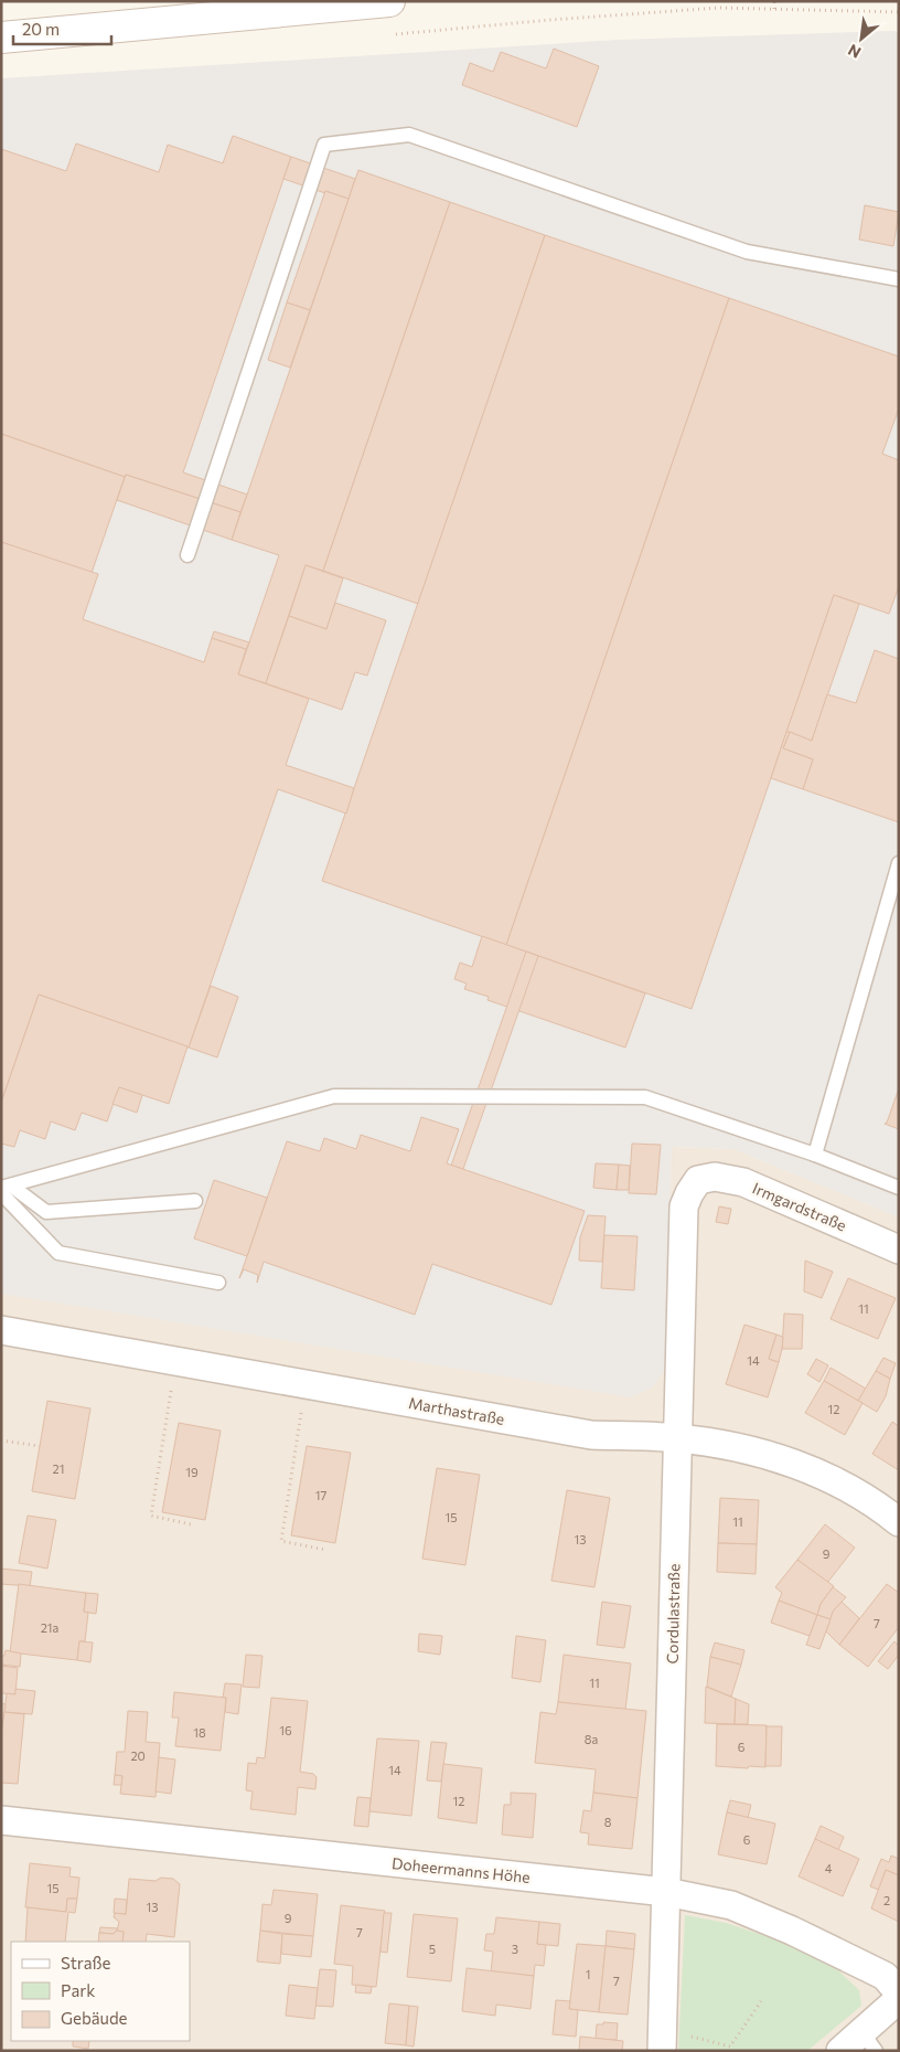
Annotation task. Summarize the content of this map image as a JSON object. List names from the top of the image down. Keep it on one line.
{"streets":{"street":["Irmgardstraße","Marthastraße","Cordulastraße","Doheermanns Höhe"]},"crossings":[["Irmgardstraße","Cordulastraße"],["Marthastraße","Cordulastraße"],["Cordulastraße","Doheermanns Höhe"]],"house_numbers":["11","14","12","21","19","17","15","11","13","9","7","21a","11","16","18","8a","6","20","14","12","8","6","4","15","2","13","9","7","5","3","1","7"],"legend":["Straße","Park","Gebäude"],"scale_bar":"20 m","north":"bottom left"}
